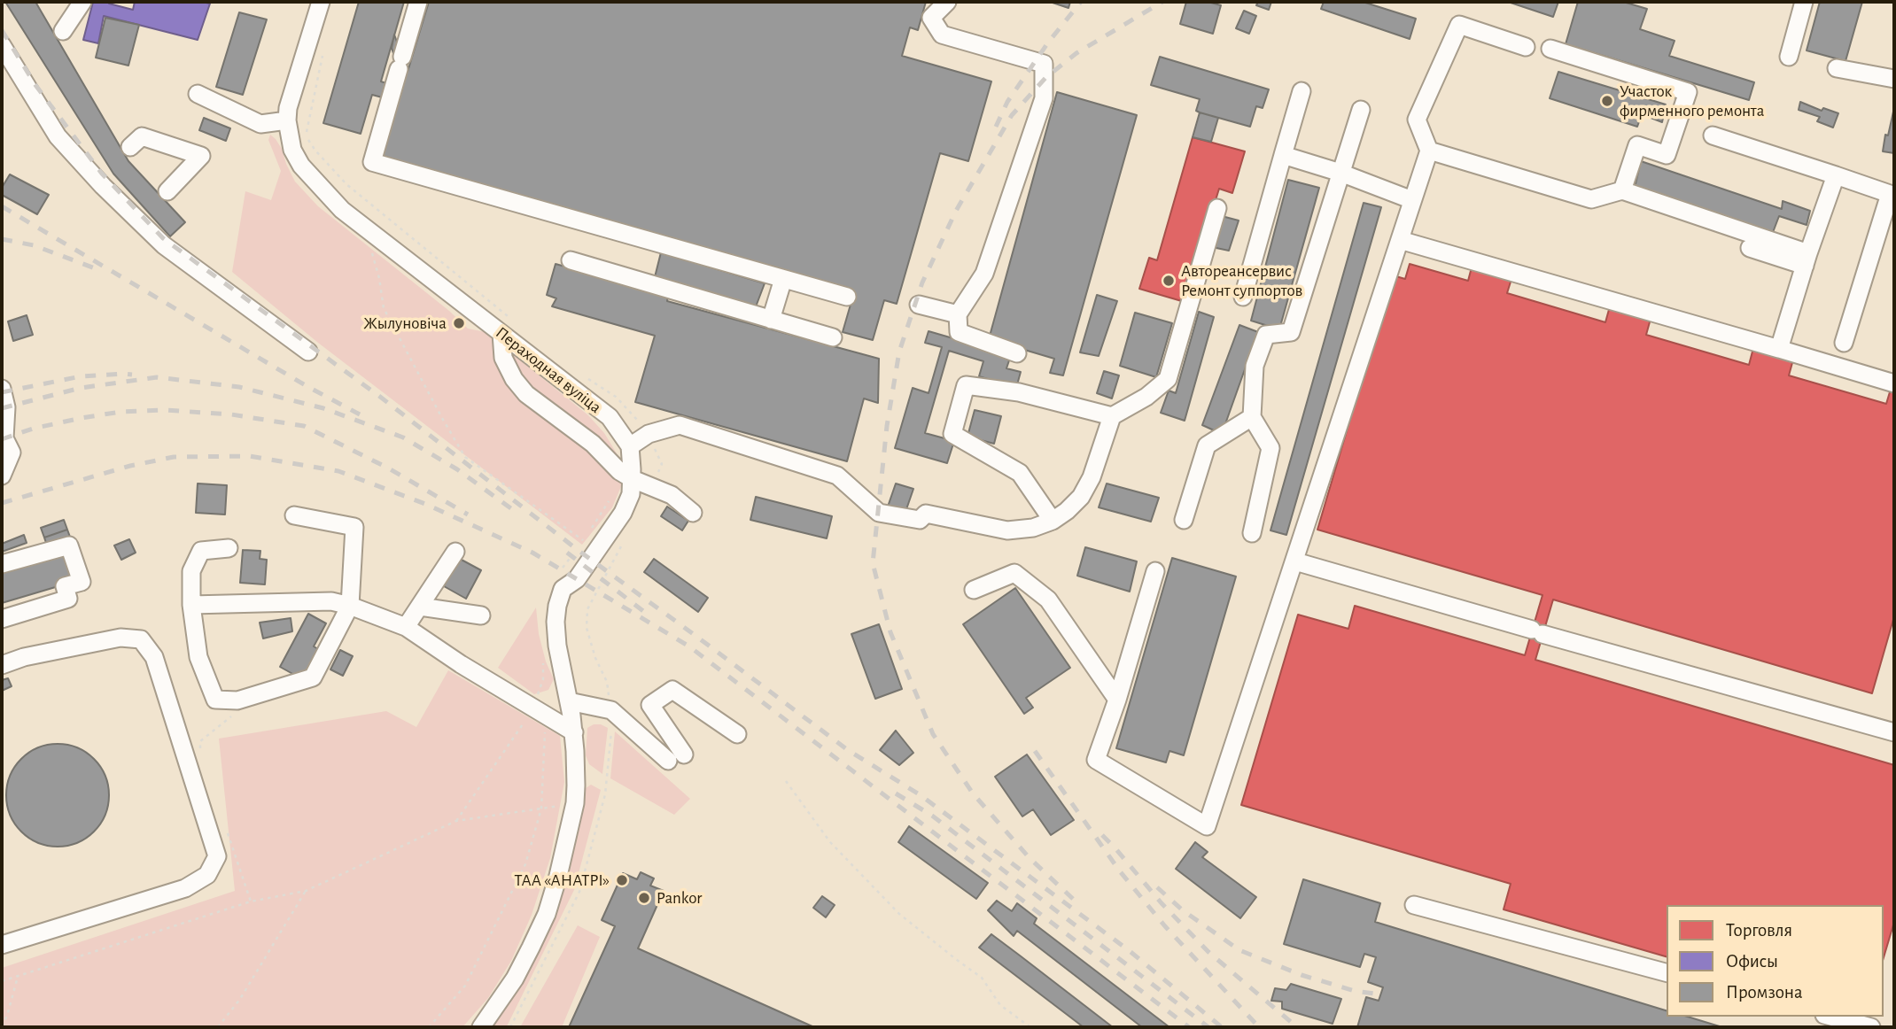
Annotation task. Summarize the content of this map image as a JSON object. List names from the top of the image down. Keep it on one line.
{"streets":{"street":["Пераходная вуліца"]},"places":["Участок фирменного ремонта","Автореансервис Ремонт суппортов","Жылуновіча","ТАА «АНАТРI»","Pankor"],"legend":["Торговля","Офисы","Промзона"]}
